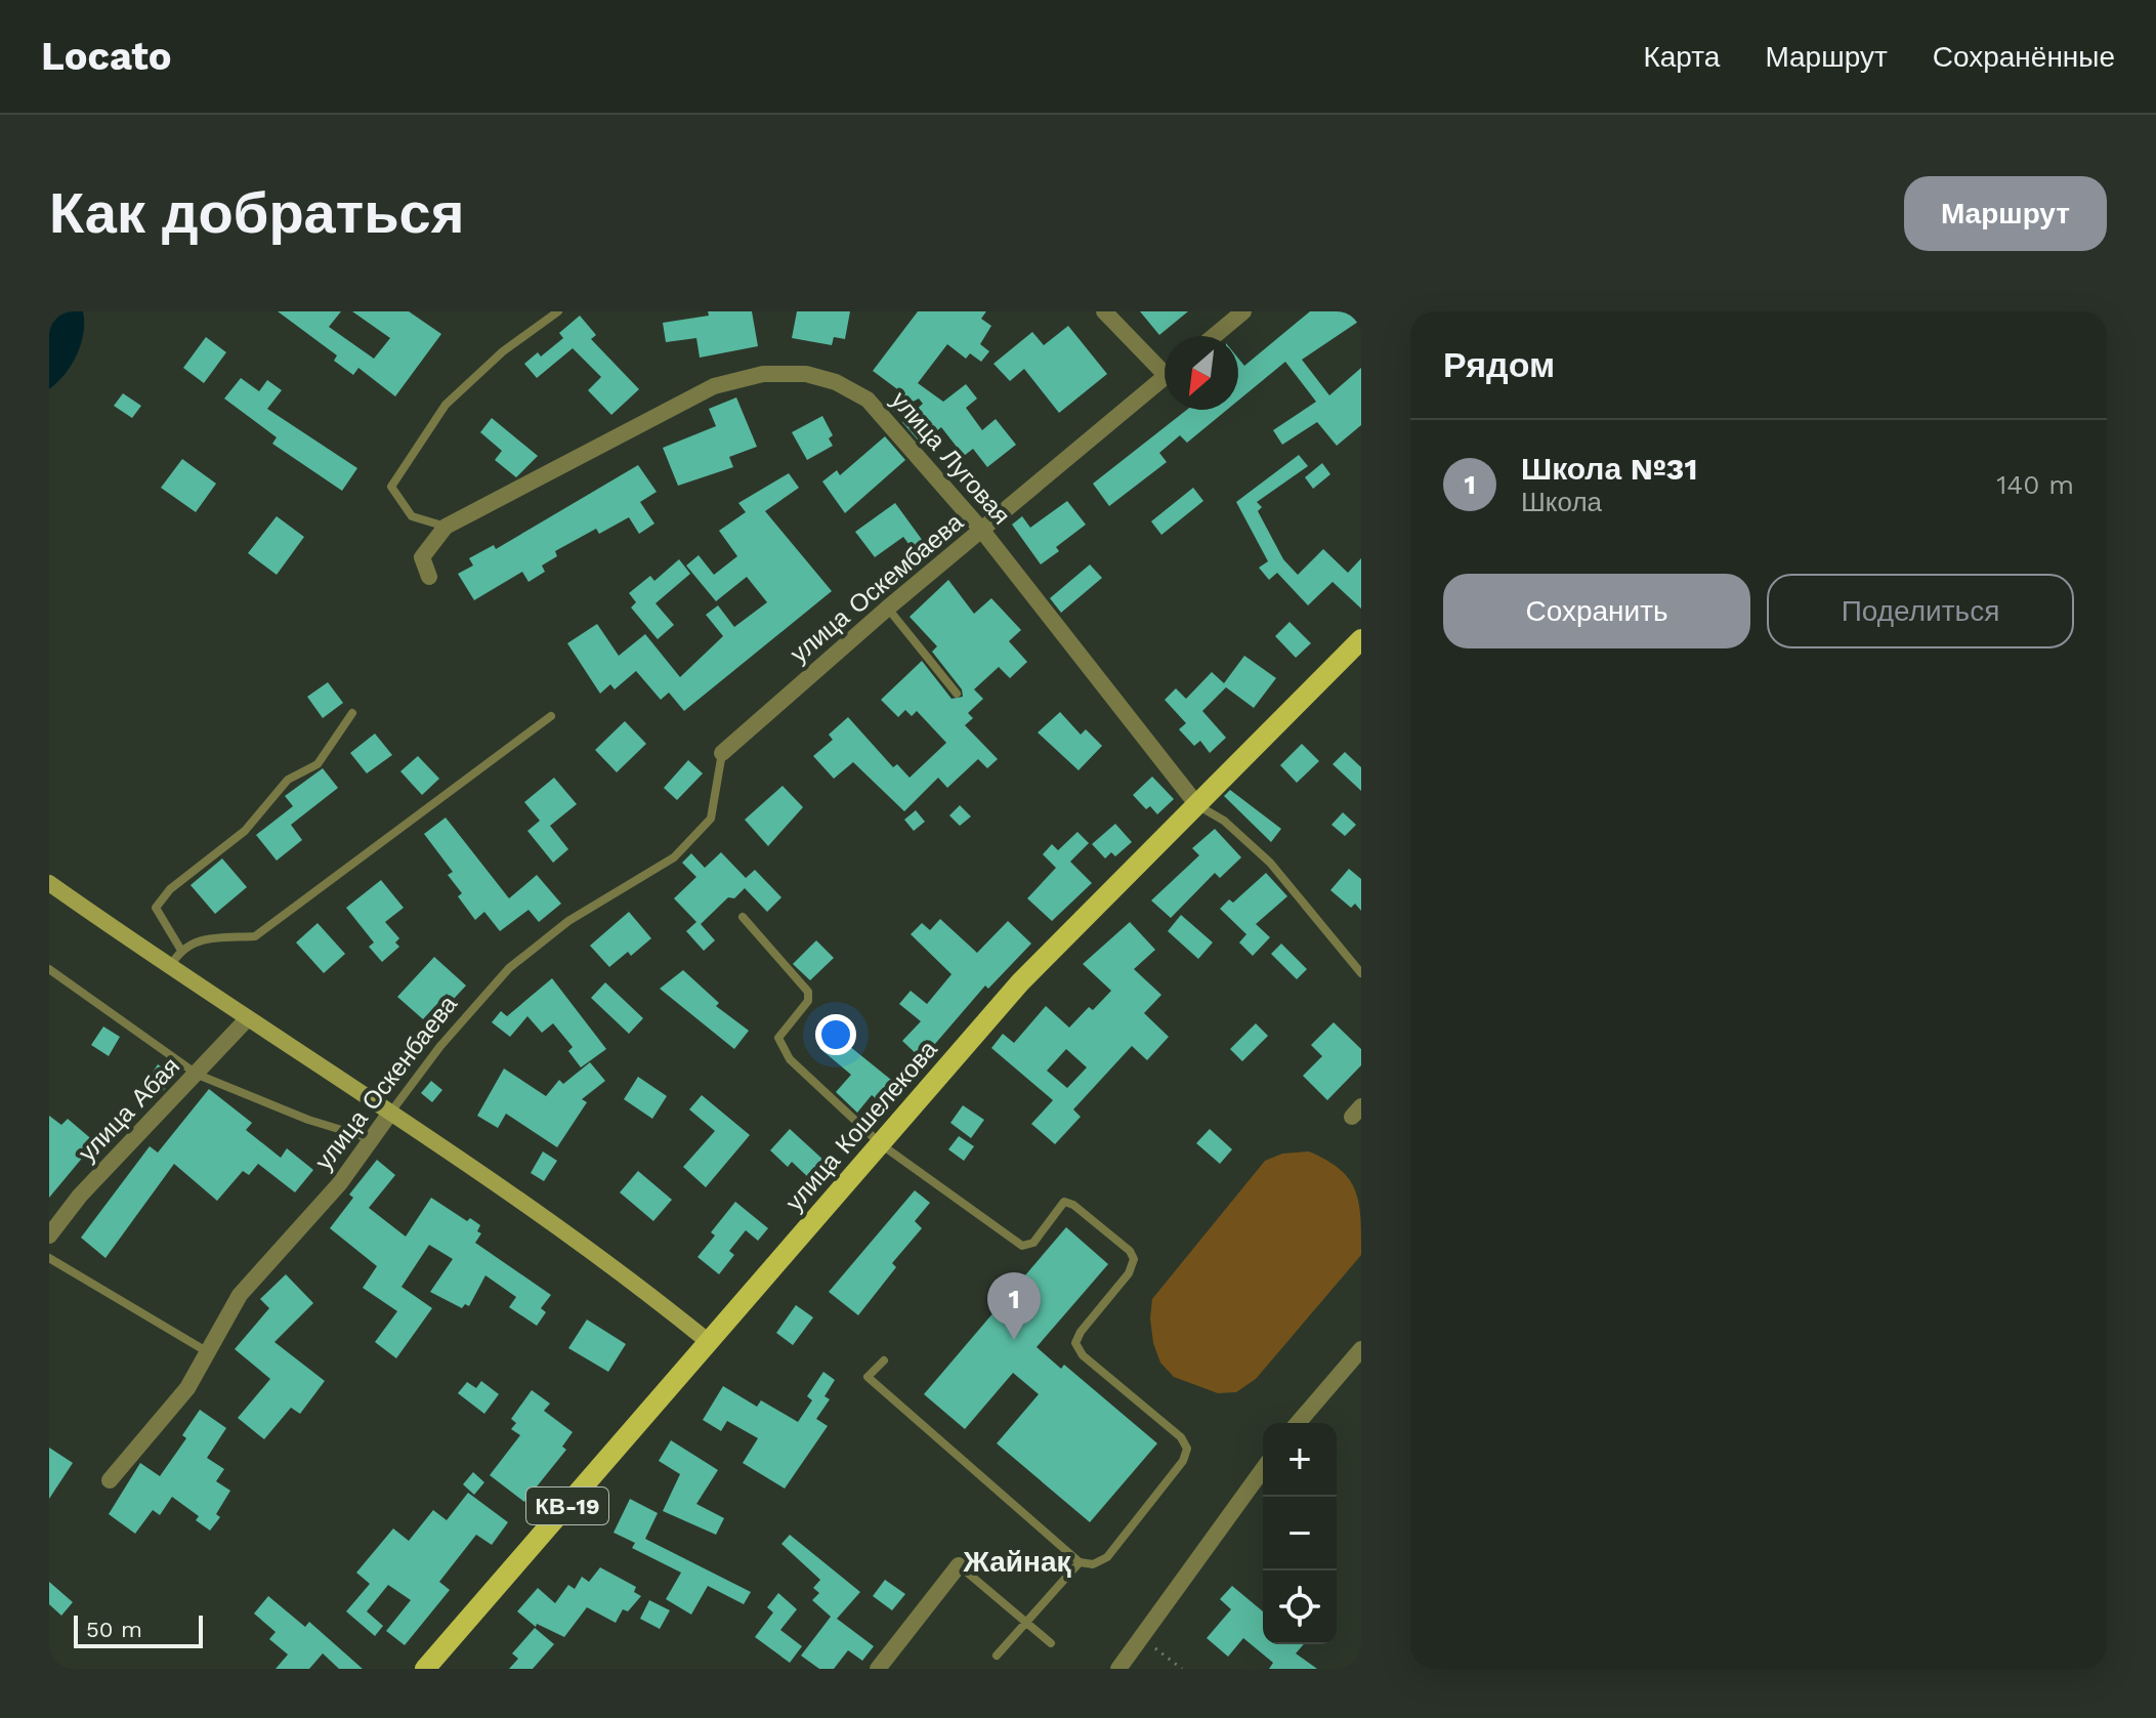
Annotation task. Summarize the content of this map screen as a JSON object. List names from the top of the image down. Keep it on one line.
{"streets":{"main road":["улица Кошелекова","КВ-19"],"street":["улица Луговая","улица Оскембаева","улица Оскенбаева","улица Абая"]},"crossings":[["улица Луговая","улица Оскембаева"],["улица Луговая","улица Кошелекова"],["улица Оскембаева","улица Оскенбаева"]],"districts":["Жайнақ"],"scale_bar":"50 m","north":"bottom left","page":{"header":"Locato","nav":["Карта","Маршрут","Сохранённые"],"buttons":["Маршрут",["Сохранить","Поделиться"]],"title":"Как добраться","heading":"Рядом","list":[{"mark":"1","name":"Школа №31","note":"Школа","value":"140 m"}],"pins":"1","map_buttons":["+","−"],"scale":"50 m"}}
